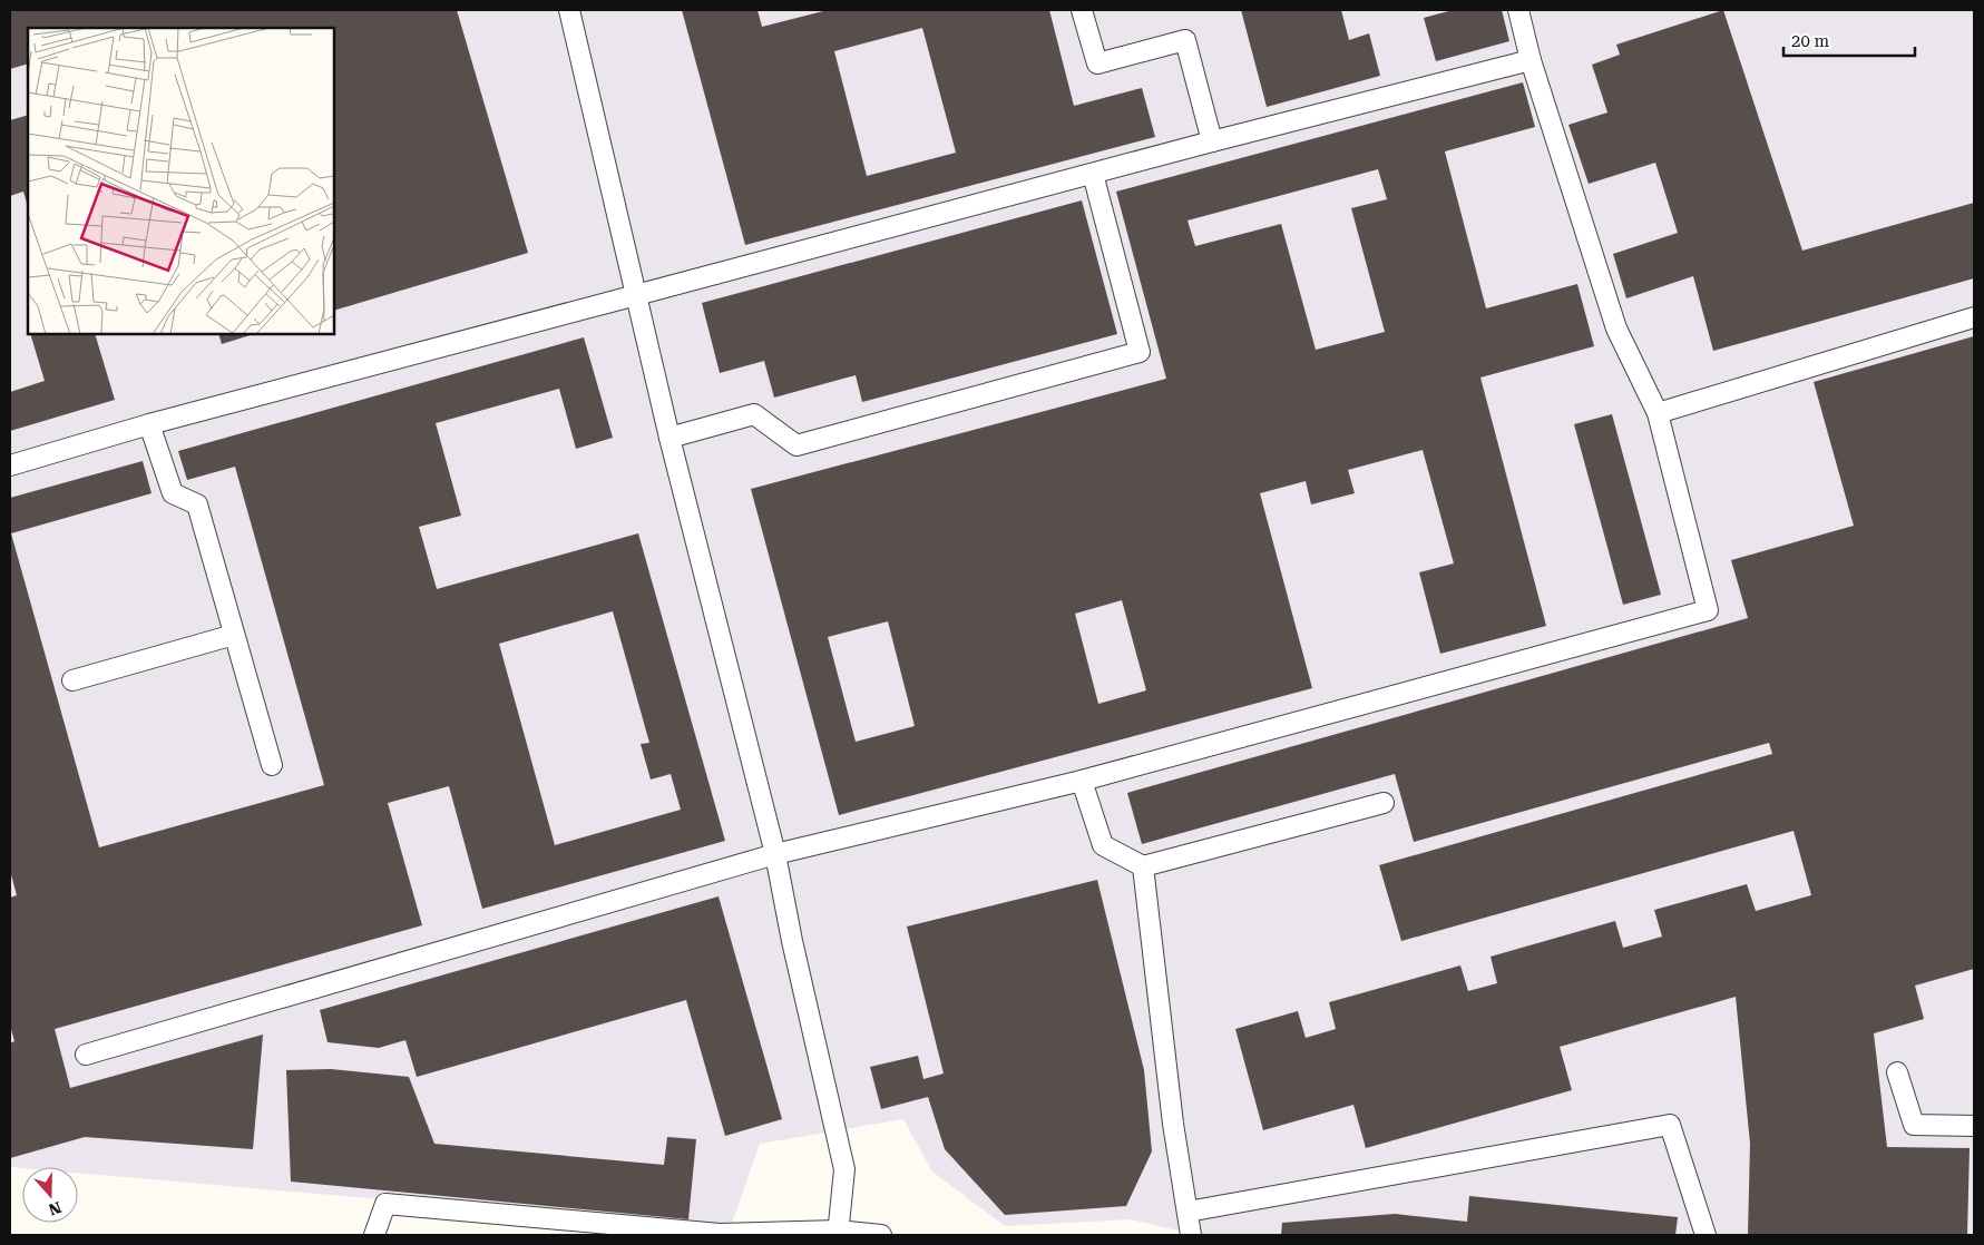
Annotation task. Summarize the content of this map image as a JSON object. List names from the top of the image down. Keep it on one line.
{"scale_bar":"20 m","north":"bottom"}
